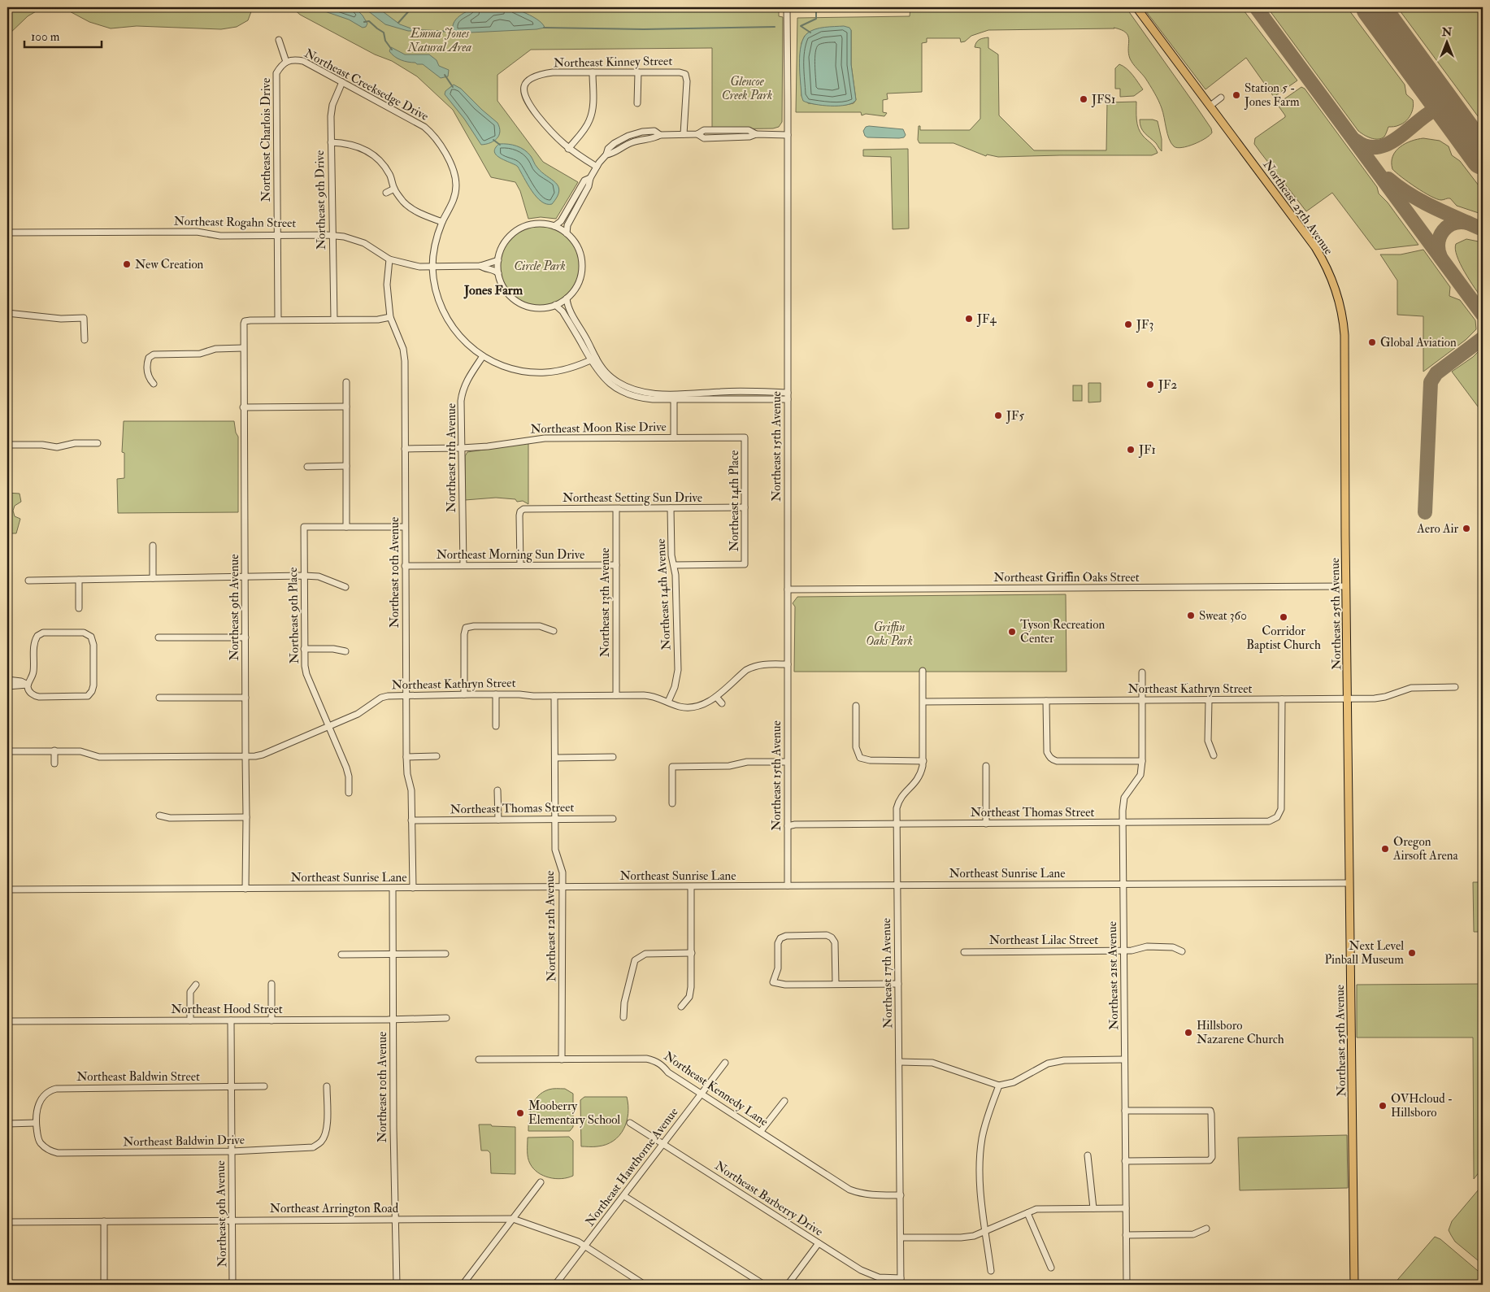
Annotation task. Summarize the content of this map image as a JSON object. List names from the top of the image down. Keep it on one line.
{"streets":{"main road":["Northeast 25th Avenue"],"street":["Northeast Kinney Street","Northeast Creeksedge Drive","Northeast Charlois Drive","Northeast 9th Drive","Northeast Rogahn Street","Northeast Moon Rise Drive","Northeast 15th Avenue","Northeast 11th Avenue","Northeast Setting Sun Drive","Northeast 14th Place","Northeast Morning Sun Drive","Northeast 10th Avenue","Northeast Griffin Oaks Street","Northeast 14th Avenue","Northeast 13th Avenue","Northeast 9th Avenue","Northeast 9th Place","Northeast Kathryn Street","Northeast Thomas Street","Northeast Sunrise Lane","Northeast 12th Avenue","Northeast Lilac Street","Northeast 17th Avenue","Northeast 21st Avenue","Northeast Hood Street","Northeast Baldwin Street","Northeast Kennedy Lane","Northeast Baldwin Drive","Northeast Hawthorne Avenue","Northeast Barberry Drive","Northeast Arrington Road"]},"crossings":[["Northeast Creeksedge Drive","Northeast Charlois Drive"],["Northeast Creeksedge Drive","Northeast 9th Drive"],["Northeast Creeksedge Drive","Northeast Rogahn Street"],["Northeast Creeksedge Drive","Northeast 11th Avenue"],["Northeast Charlois Drive","Northeast Rogahn Street"],["Northeast Charlois Drive","Northeast 9th Avenue"],["Northeast 9th Drive","Northeast Rogahn Street"],["Northeast 25th Avenue","Northeast Griffin Oaks Street"],["Northeast 25th Avenue","Northeast Kathryn Street"],["Northeast 25th Avenue","Northeast Sunrise Lane"],["Northeast Rogahn Street","Northeast 10th Avenue"],["Northeast Moon Rise Drive","Northeast 11th Avenue"],["Northeast Moon Rise Drive","Northeast 14th Place"],["Northeast Moon Rise Drive","Northeast 10th Avenue"],["Northeast 15th Avenue","Northeast Griffin Oaks Street"],["Northeast 15th Avenue","Northeast Kathryn Street"],["Northeast 15th Avenue","Northeast Thomas Street"],["Northeast 15th Avenue","Northeast Sunrise Lane"],["Northeast 11th Avenue","Northeast Morning Sun Drive"],["Northeast Setting Sun Drive","Northeast 14th Place"],["Northeast Setting Sun Drive","Northeast Morning Sun Drive"],["Northeast Setting Sun Drive","Northeast 14th Avenue"],["Northeast Setting Sun Drive","Northeast 13th Avenue"],["Northeast 14th Place","Northeast 14th Avenue"],["Northeast Morning Sun Drive","Northeast 10th Avenue"],["Northeast Morning Sun Drive","Northeast 13th Avenue"],["Northeast 10th Avenue","Northeast Kathryn Street"],["Northeast 10th Avenue","Northeast Thomas Street"],["Northeast 10th Avenue","Northeast Sunrise Lane"],["Northeast 10th Avenue","Northeast Hood Street"],["Northeast 10th Avenue","Northeast Arrington Road"],["Northeast 14th Avenue","Northeast Kathryn Street"],["Northeast 13th Avenue","Northeast Kathryn Street"],["Northeast 9th Avenue","Northeast Kathryn Street"],["Northeast 9th Avenue","Northeast Sunrise Lane"],["Northeast 9th Avenue","Northeast Hood Street"],["Northeast 9th Avenue","Northeast Baldwin Street"],["Northeast 9th Avenue","Northeast Baldwin Drive"],["Northeast 9th Avenue","Northeast Arrington Road"],["Northeast 9th Place","Northeast Kathryn Street"],["Northeast Kathryn Street","Northeast Thomas Street"],["Northeast Kathryn Street","Northeast 12th Avenue"],["Northeast Kathryn Street","Northeast 17th Avenue"],["Northeast Kathryn Street","Northeast 21st Avenue"],["Northeast Thomas Street","Northeast 12th Avenue"],["Northeast Thomas Street","Northeast 17th Avenue"],["Northeast Thomas Street","Northeast 21st Avenue"],["Northeast Sunrise Lane","Northeast 12th Avenue"],["Northeast Sunrise Lane","Northeast 17th Avenue"],["Northeast Sunrise Lane","Northeast 21st Avenue"],["Northeast 12th Avenue","Northeast Kennedy Lane"],["Northeast Lilac Street","Northeast 21st Avenue"],["Northeast 17th Avenue","Northeast Kennedy Lane"],["Northeast 17th Avenue","Northeast Barberry Drive"],["Northeast Baldwin Street","Northeast Baldwin Drive"],["Northeast Kennedy Lane","Northeast Hawthorne Avenue"],["Northeast Hawthorne Avenue","Northeast Barberry Drive"],["Northeast Hawthorne Avenue","Northeast Arrington Road"]],"districts":["Jones Farm"],"parks":["Emma Jones Natural Area","Glencoe Creek Park","Circle Park","Griffin Oaks Park"],"places":["Station 5 - Jones Farm","JFS1","New Creation","JF4","JF3","Global Aviation","JF2","JF5","JF1","Aero Air","Sweat 360","Corridor Baptist Church","Tyson Recreation Center","Oregon Airsoft Arena","Next Level Pinball Museum","Hillsboro Nazarene Church","OVHcloud - Hillsboro","Mooberry Elementary School"],"scale_bar":"100 m","north":"top"}
